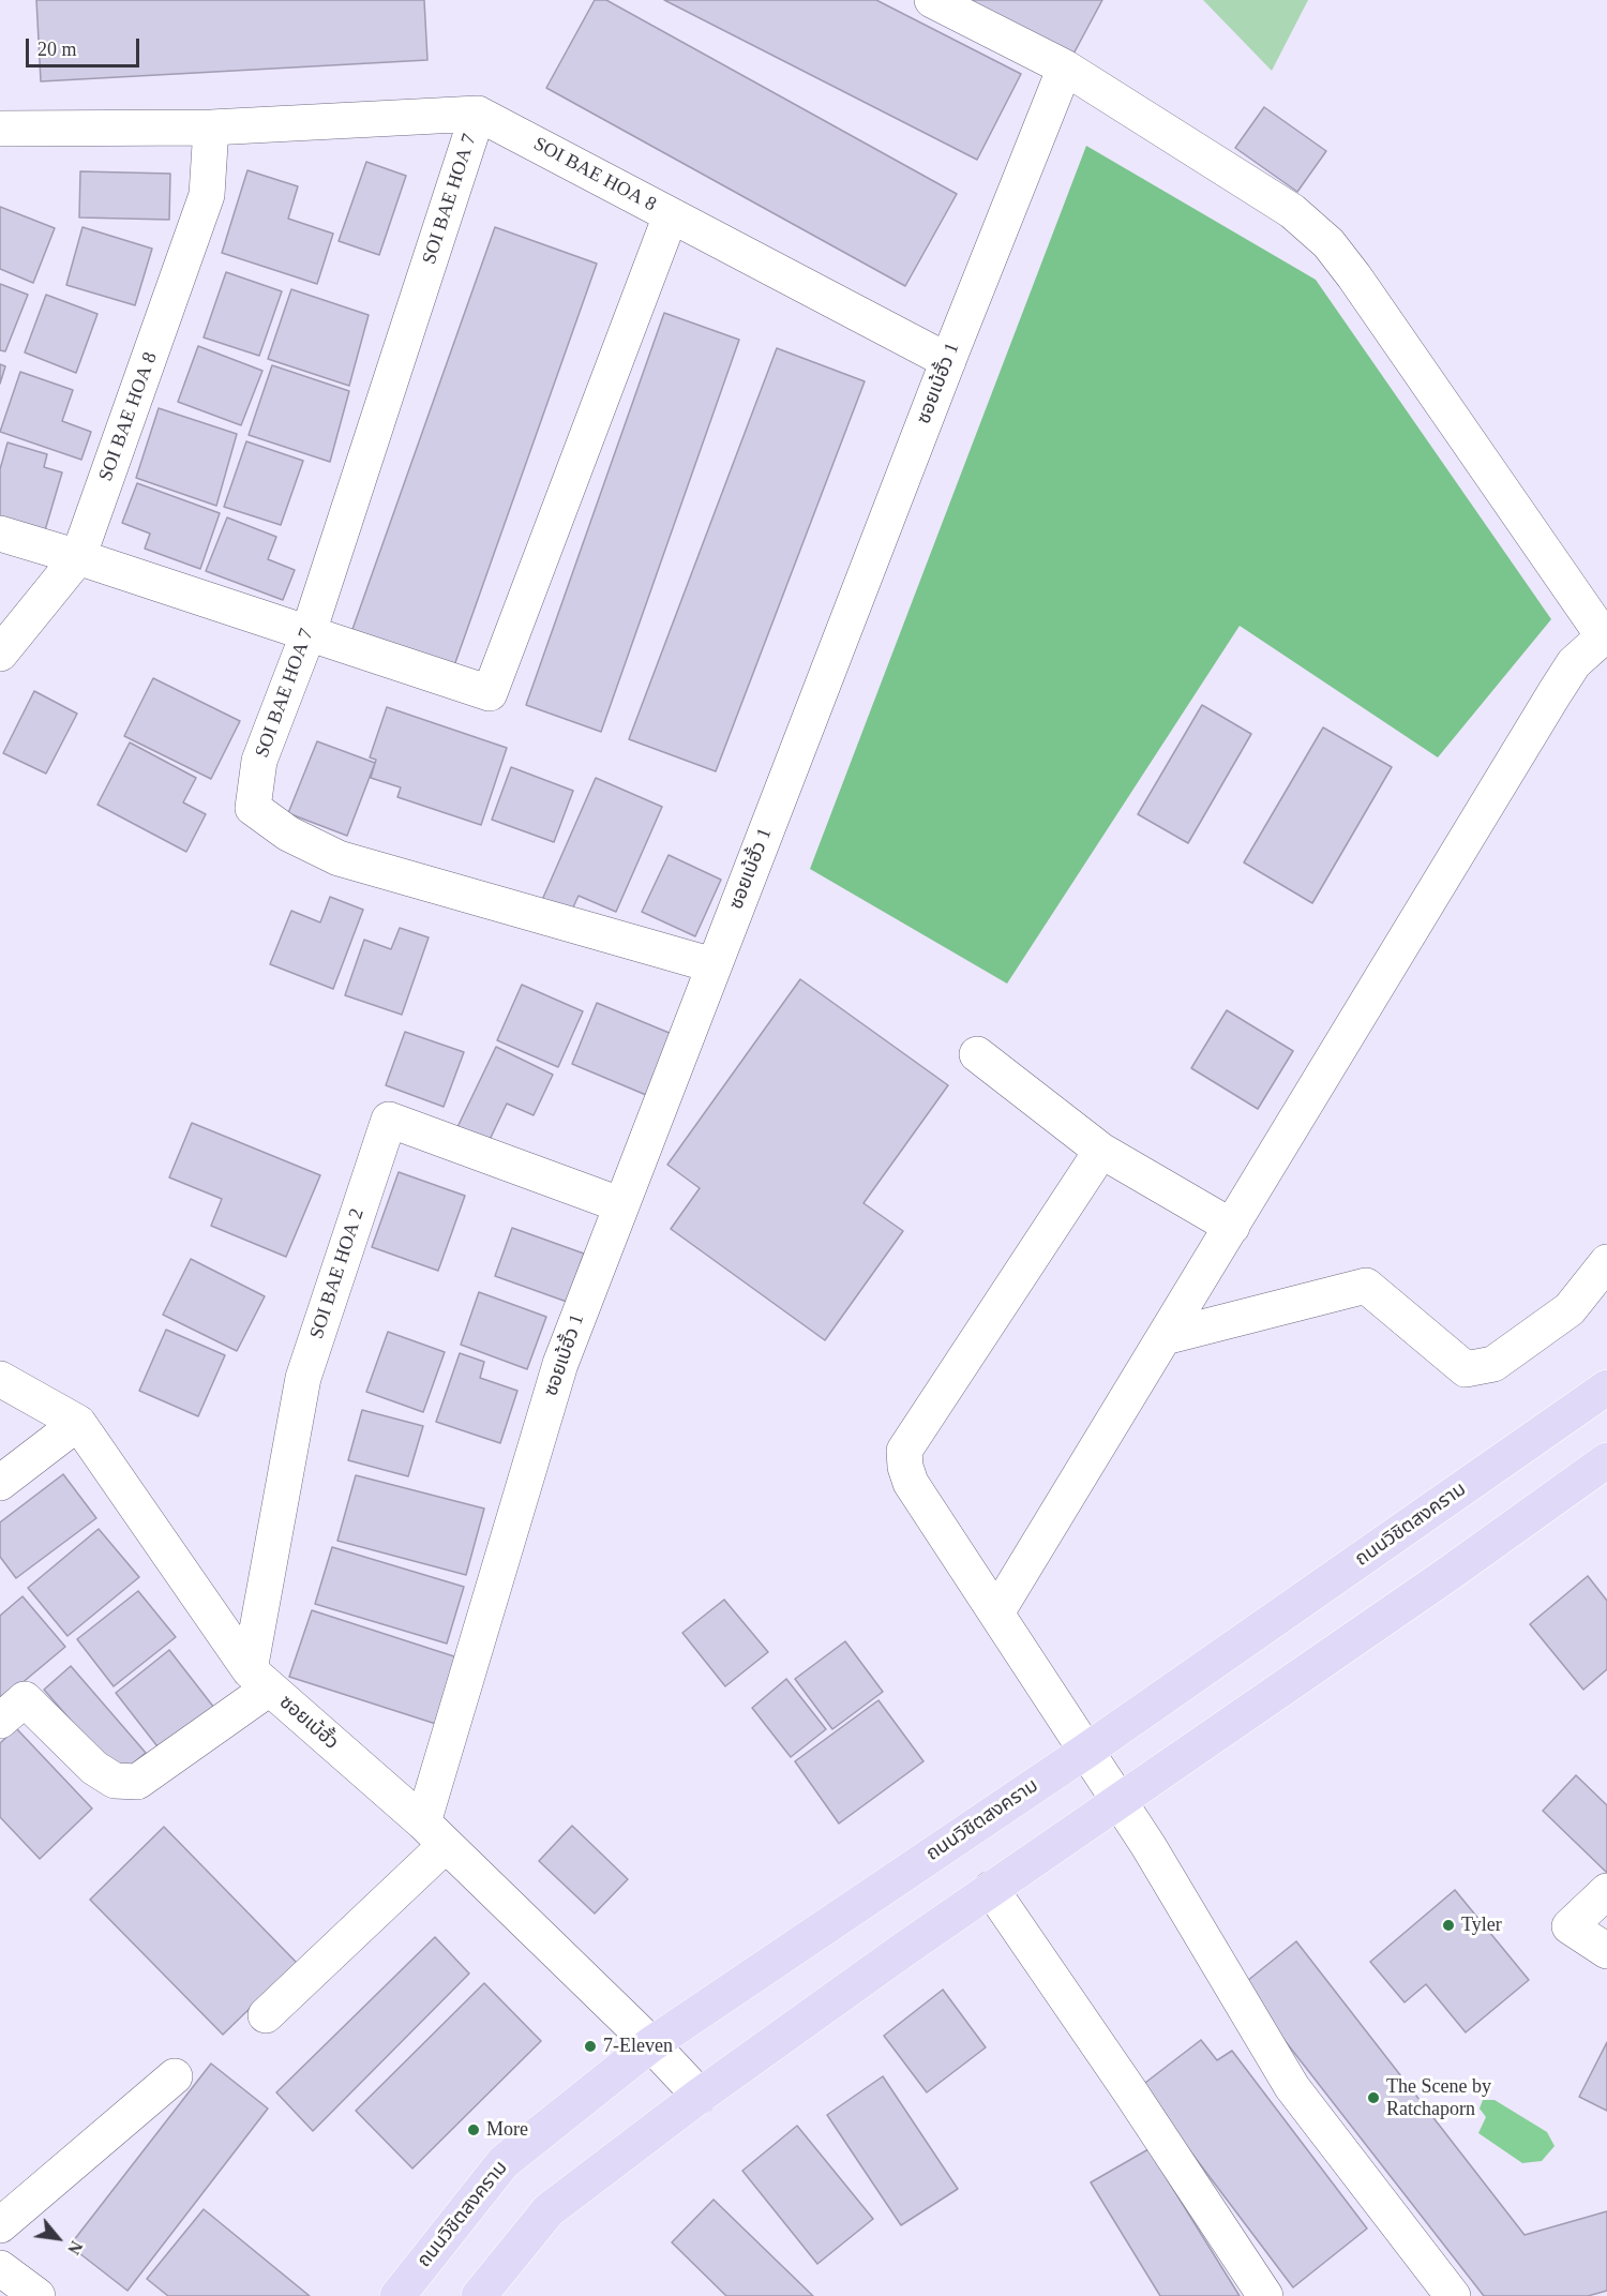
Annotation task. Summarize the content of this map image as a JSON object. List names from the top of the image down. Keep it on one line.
{"streets":{"main road":["ถนนวิชิตสงคราม"],"street":["SOI BAE HOA 8","SOI BAE HOA 7","ซอยเบ้ฮั้ว 1","SOI BAE HOA 2","ซอยเบ้ฮั้ว"]},"crossings":[["SOI BAE HOA 8","SOI BAE HOA 7"],["SOI BAE HOA 8","ซอยเบ้ฮั้ว 1"],["SOI BAE HOA 7","ซอยเบ้ฮั้ว 1"],["ซอยเบ้ฮั้ว 1","SOI BAE HOA 2"],["ซอยเบ้ฮั้ว 1","ซอยเบ้ฮั้ว"],["SOI BAE HOA 2","ซอยเบ้ฮั้ว"],["ถนนวิชิตสงคราม","ซอยเบ้ฮั้ว"]],"places":["Tyler","7-Eleven","The Scene by Ratchaporn","More"],"scale_bar":"20 m","north":"bottom right"}
